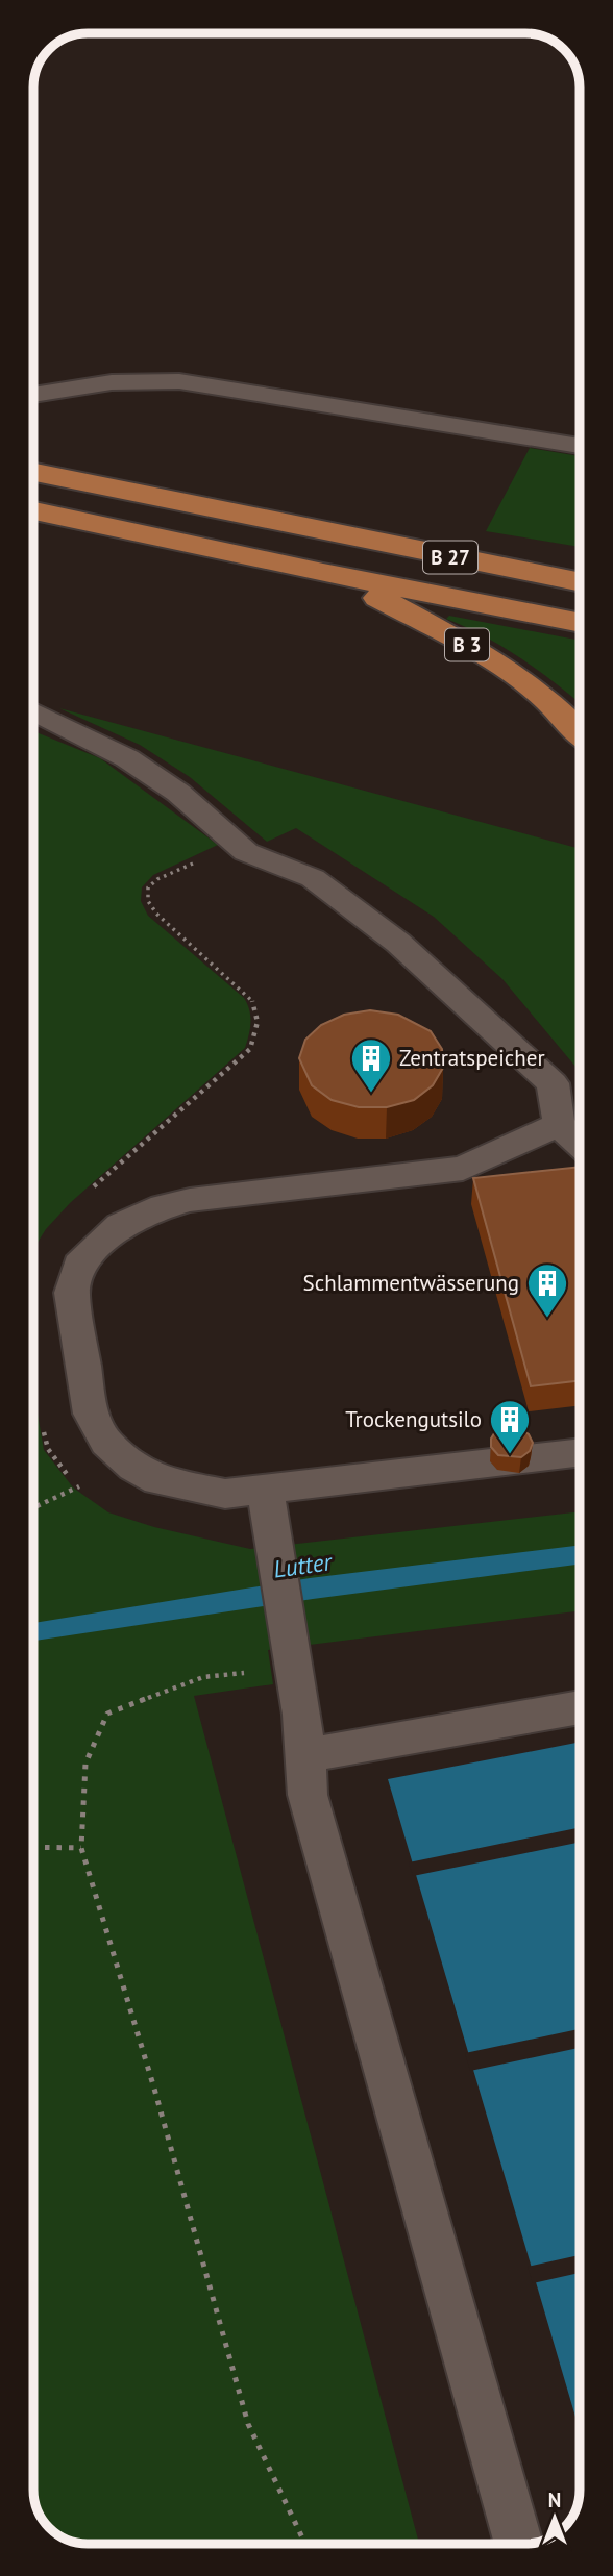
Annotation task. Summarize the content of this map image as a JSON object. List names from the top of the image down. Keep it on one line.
{"streets":{"highway":["B 27","B 3"]},"crossings":[["B 27","B 3"]],"water":["Lutter"],"places":{"building":["Zentratspeicher","Schlammentwässerung","Trockengutsilo"]},"north":"top"}
